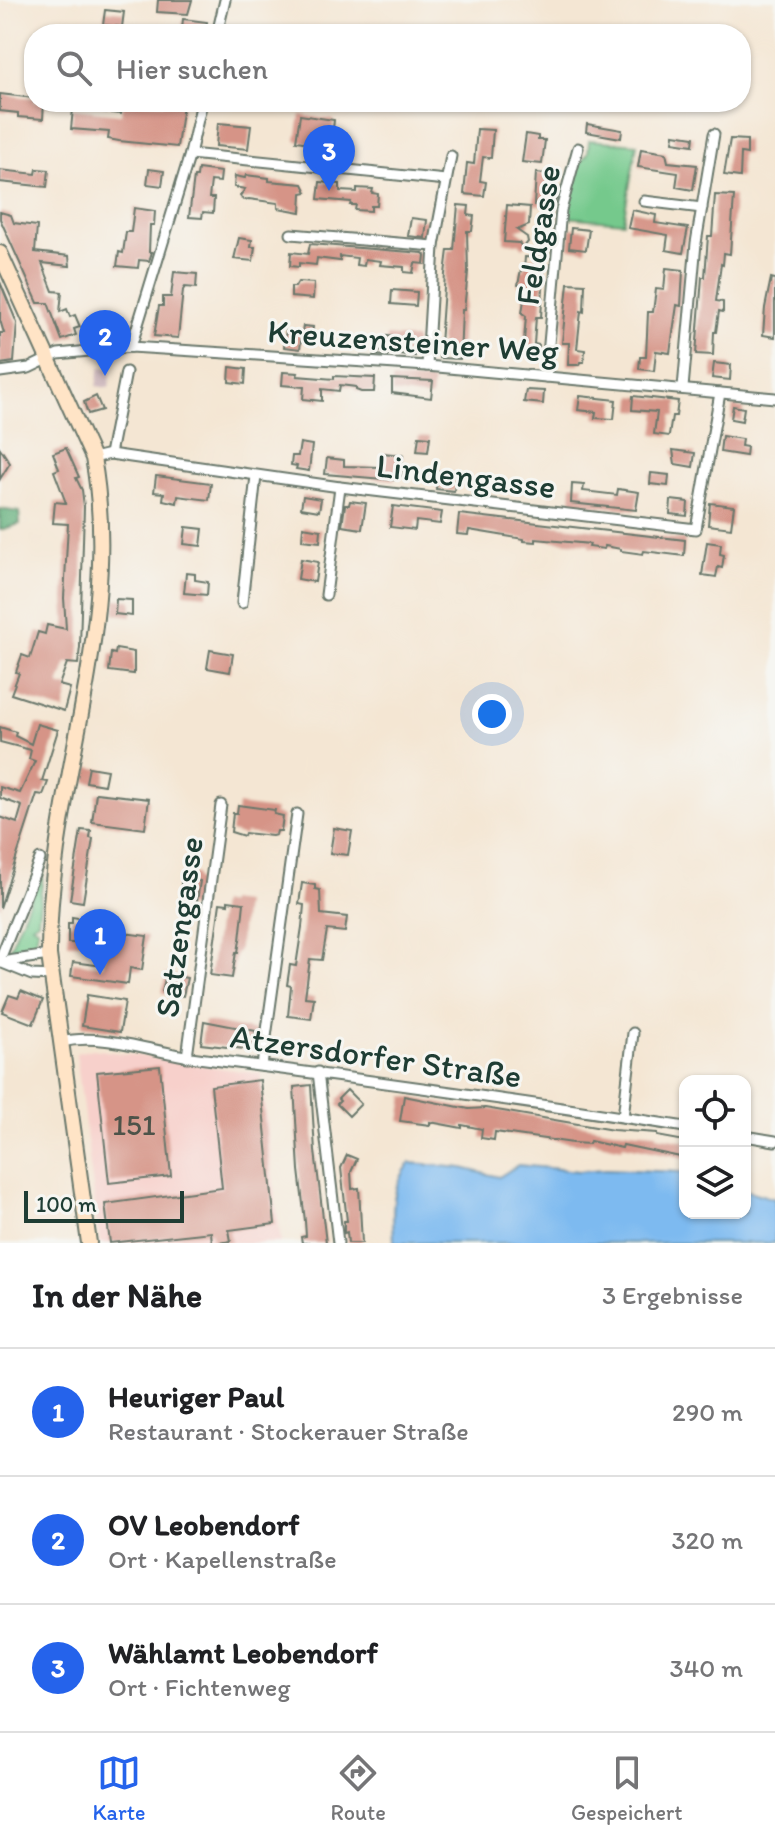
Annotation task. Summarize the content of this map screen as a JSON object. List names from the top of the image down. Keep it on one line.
{"streets":{"street":["Feldgasse","Kreuzensteiner Weg","Lindengasse","Satzengasse","Atzersdorfer Straße"]},"crossings":[["Feldgasse","Kreuzensteiner Weg"],["Kreuzensteiner Weg","Lindengasse"],["Satzengasse","Atzersdorfer Straße"]],"house_numbers":["151"],"scale_bar":"100 m","page":{"search":"Hier suchen","pins":["3","2","1"],"scale":"100 m","heading":["In der Nähe","3 Ergebnisse"],"list":[{"mark":"1","name":"Heuriger Paul","note":"Restaurant · Stockerauer Straße","value":"290 m"},{"mark":"2","name":"OV Leobendorf","note":"Ort · Kapellenstraße","value":"320 m"},{"mark":"3","name":"Wählamt Leobendorf","note":"Ort · Fichtenweg","value":"340 m"}],"nav":["Karte","Route","Gespeichert"]}}
